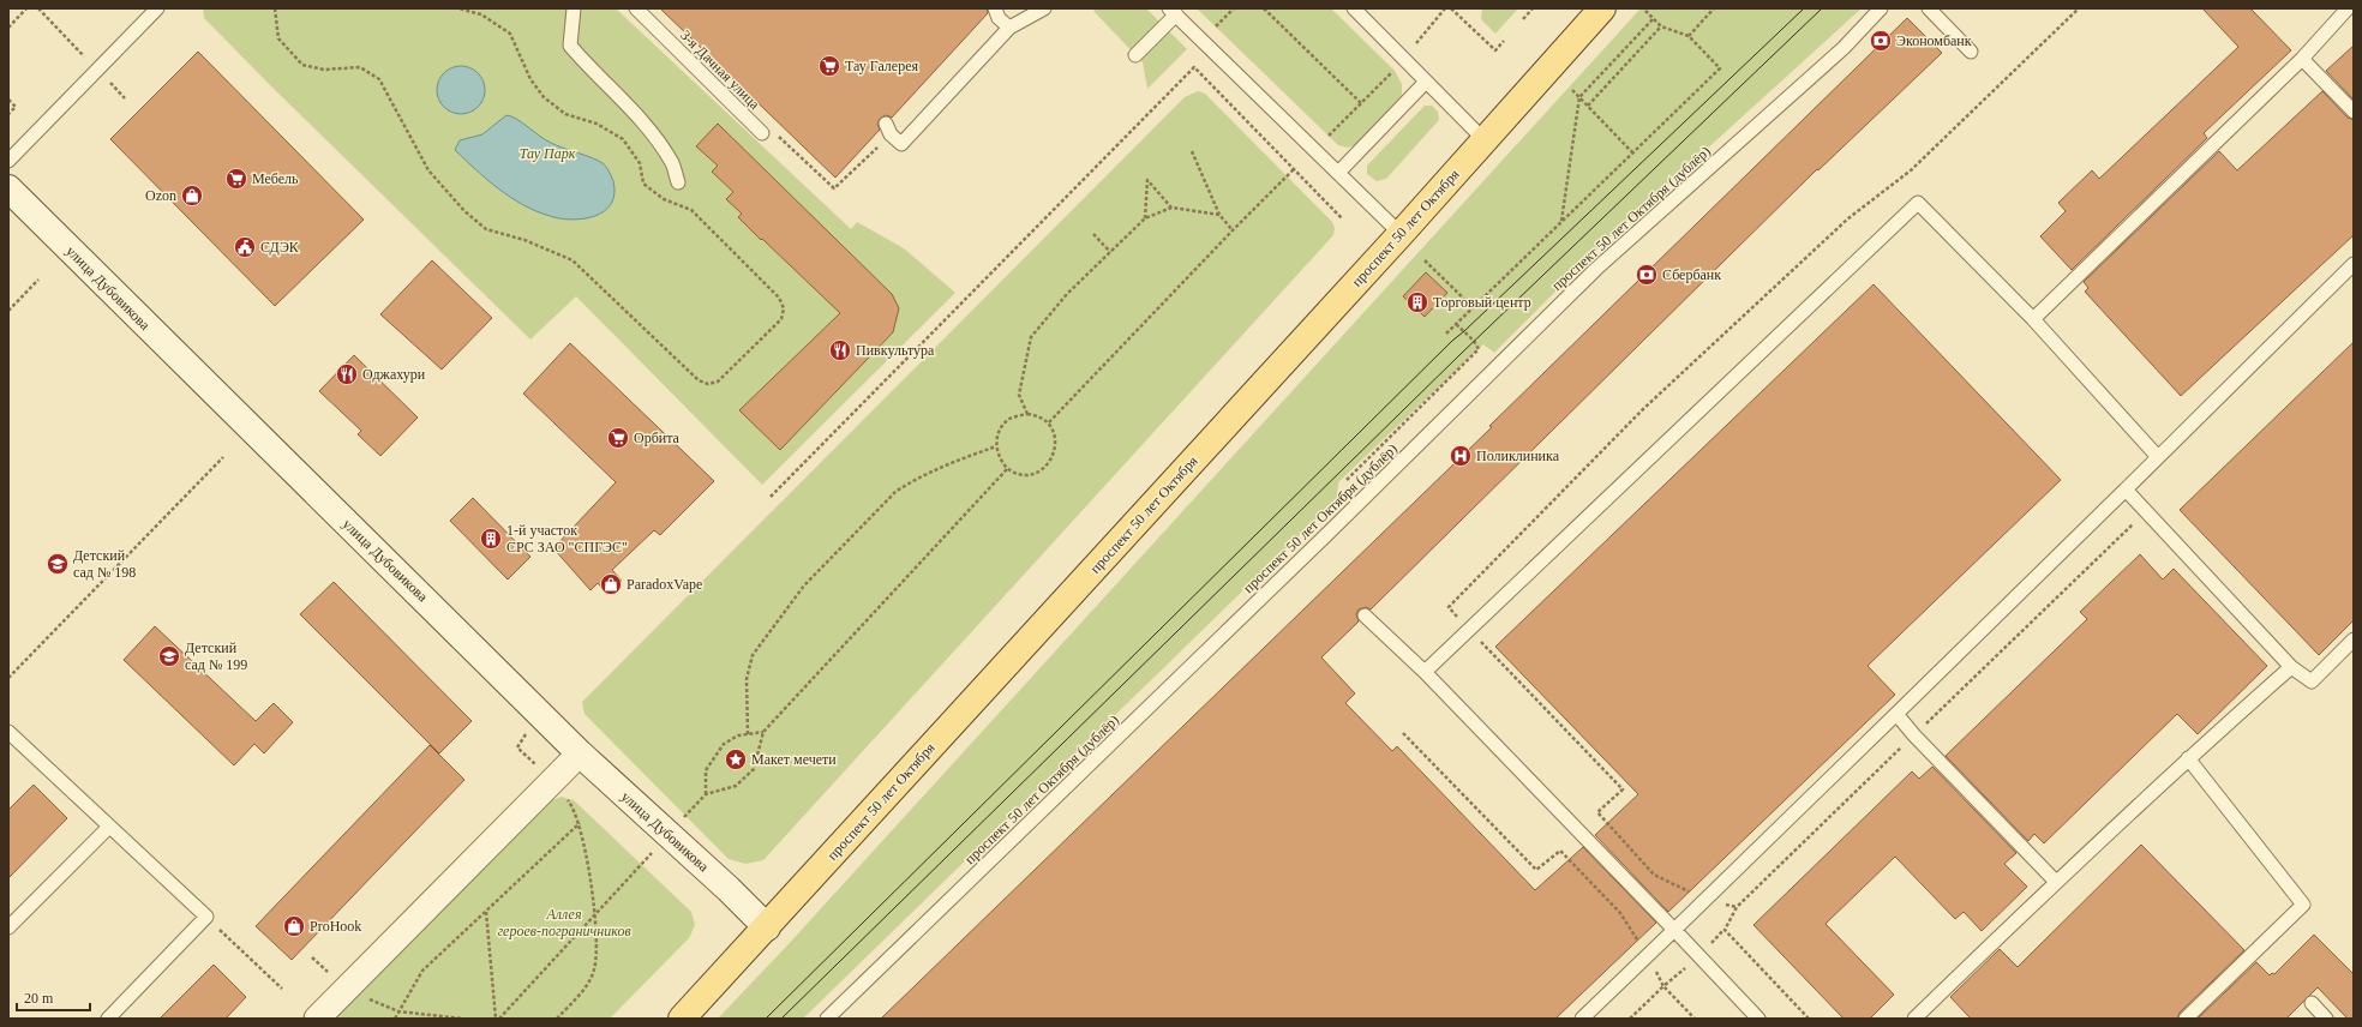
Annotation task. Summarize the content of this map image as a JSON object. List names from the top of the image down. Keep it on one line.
{"streets":{"main road":["проспект 50 лет Октября"],"street":["улица Дубовикова"],"lane":["3-я Дачная улица","проспект 50 лет Октября (дублёр)"]},"crossings":[["проспект 50 лет Октября","улица Дубовикова"]],"parks":["Тау Парк","Аллея героев-пограничников"],"places":{"bank":["Экономбанк","Сбербанк"],"supermarket":["Тау Галерея","Мебель","Орбита"],"shop":["Ozon","ParadoxVape","ProHook"],"public building":["СДЭК"],"building":["Торговый центр","1-й участок СРС ЗАО \"СПГЭС\""],"restaurant":["Пивкультура","Оджахури"],"hospital":["Поликлиника"],"school or university":["Детский сад № 198","Детский сад № 199"],"place":["Макет мечети"]},"scale_bar":"20 m"}
